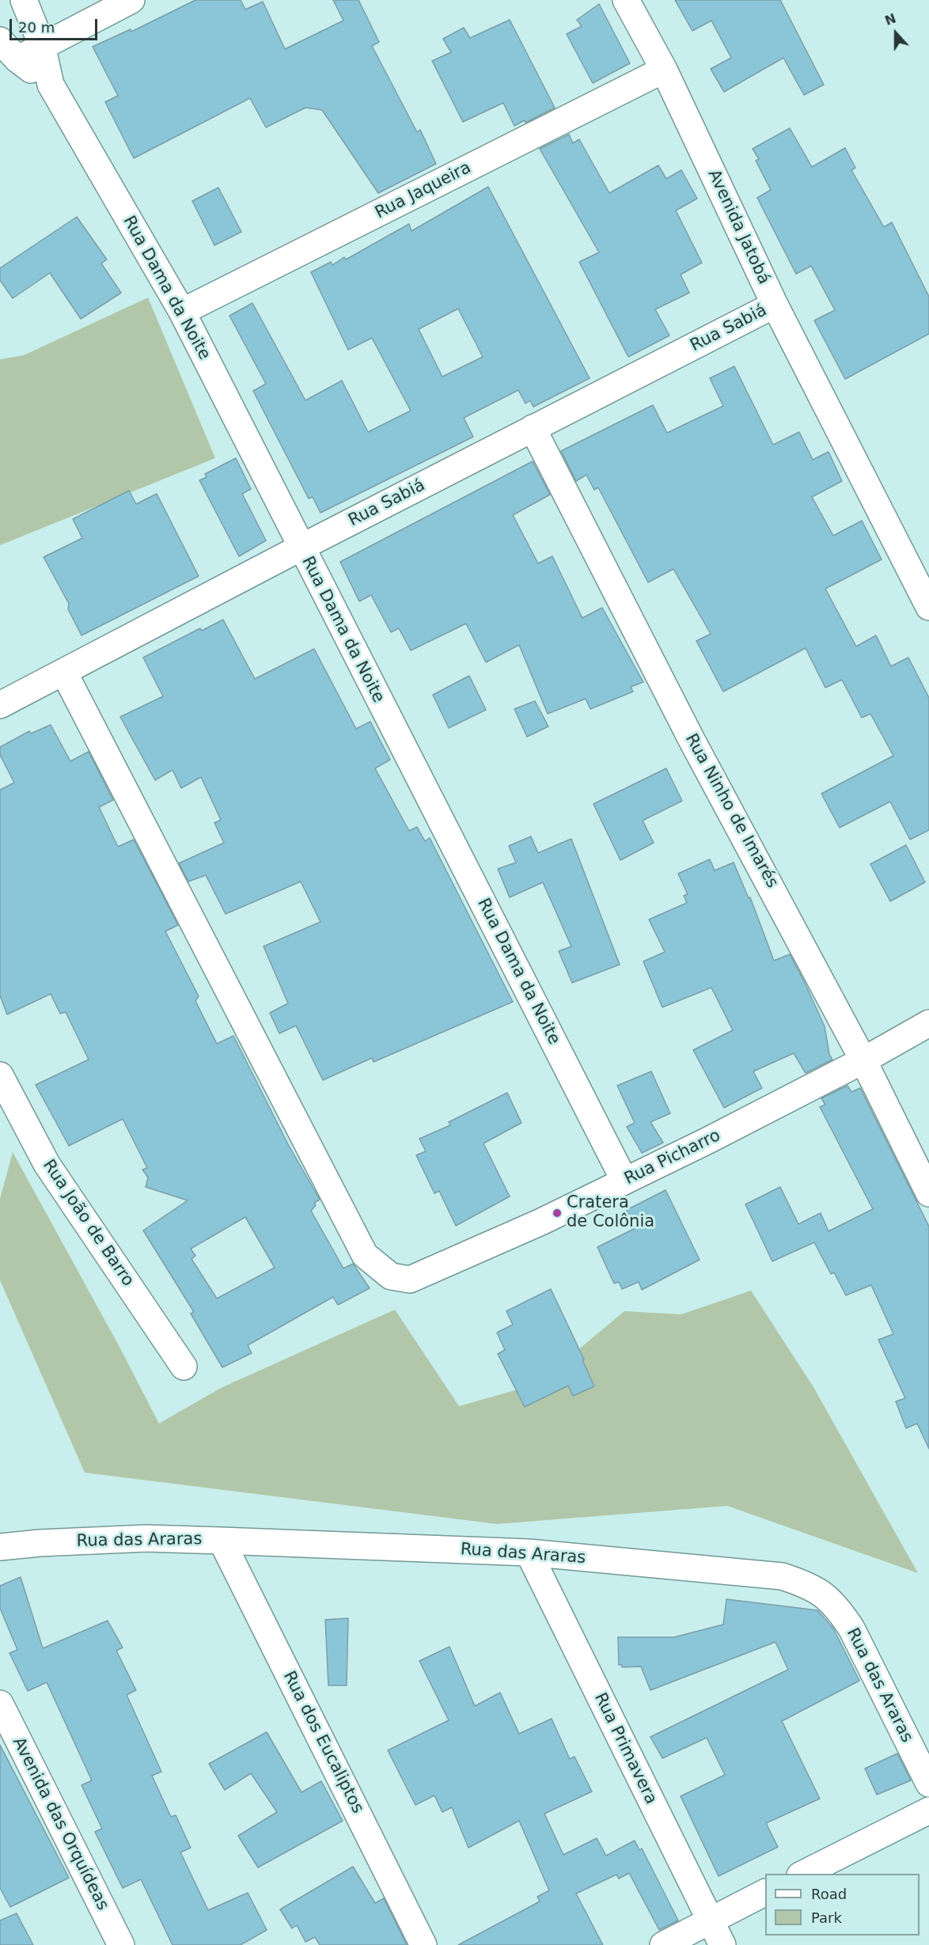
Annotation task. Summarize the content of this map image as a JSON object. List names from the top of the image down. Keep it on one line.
{"streets":{"street":["Rua Jaqueira","Avenida Jatobá","Rua Dama da Noite","Rua Sabiá","Rua Ninho de Imarés","Rua Picharro","Rua João de Barro","Rua das Araras","Rua dos Eucaliptos","Rua Primavera","Avenida das Orquídeas"]},"crossings":[["Rua Jaqueira","Avenida Jatobá"],["Rua Jaqueira","Rua Dama da Noite"],["Avenida Jatobá","Rua Sabiá"],["Rua Dama da Noite","Rua Sabiá"],["Rua Dama da Noite","Rua Picharro"],["Rua Sabiá","Rua Ninho de Imarés"],["Rua Sabiá","Rua Picharro"],["Rua Ninho de Imarés","Rua Picharro"],["Rua das Araras","Rua dos Eucaliptos"],["Rua das Araras","Rua Primavera"]],"places":["Cratera de Colônia"],"legend":["Road","Park"],"scale_bar":"20 m","north":"top"}
